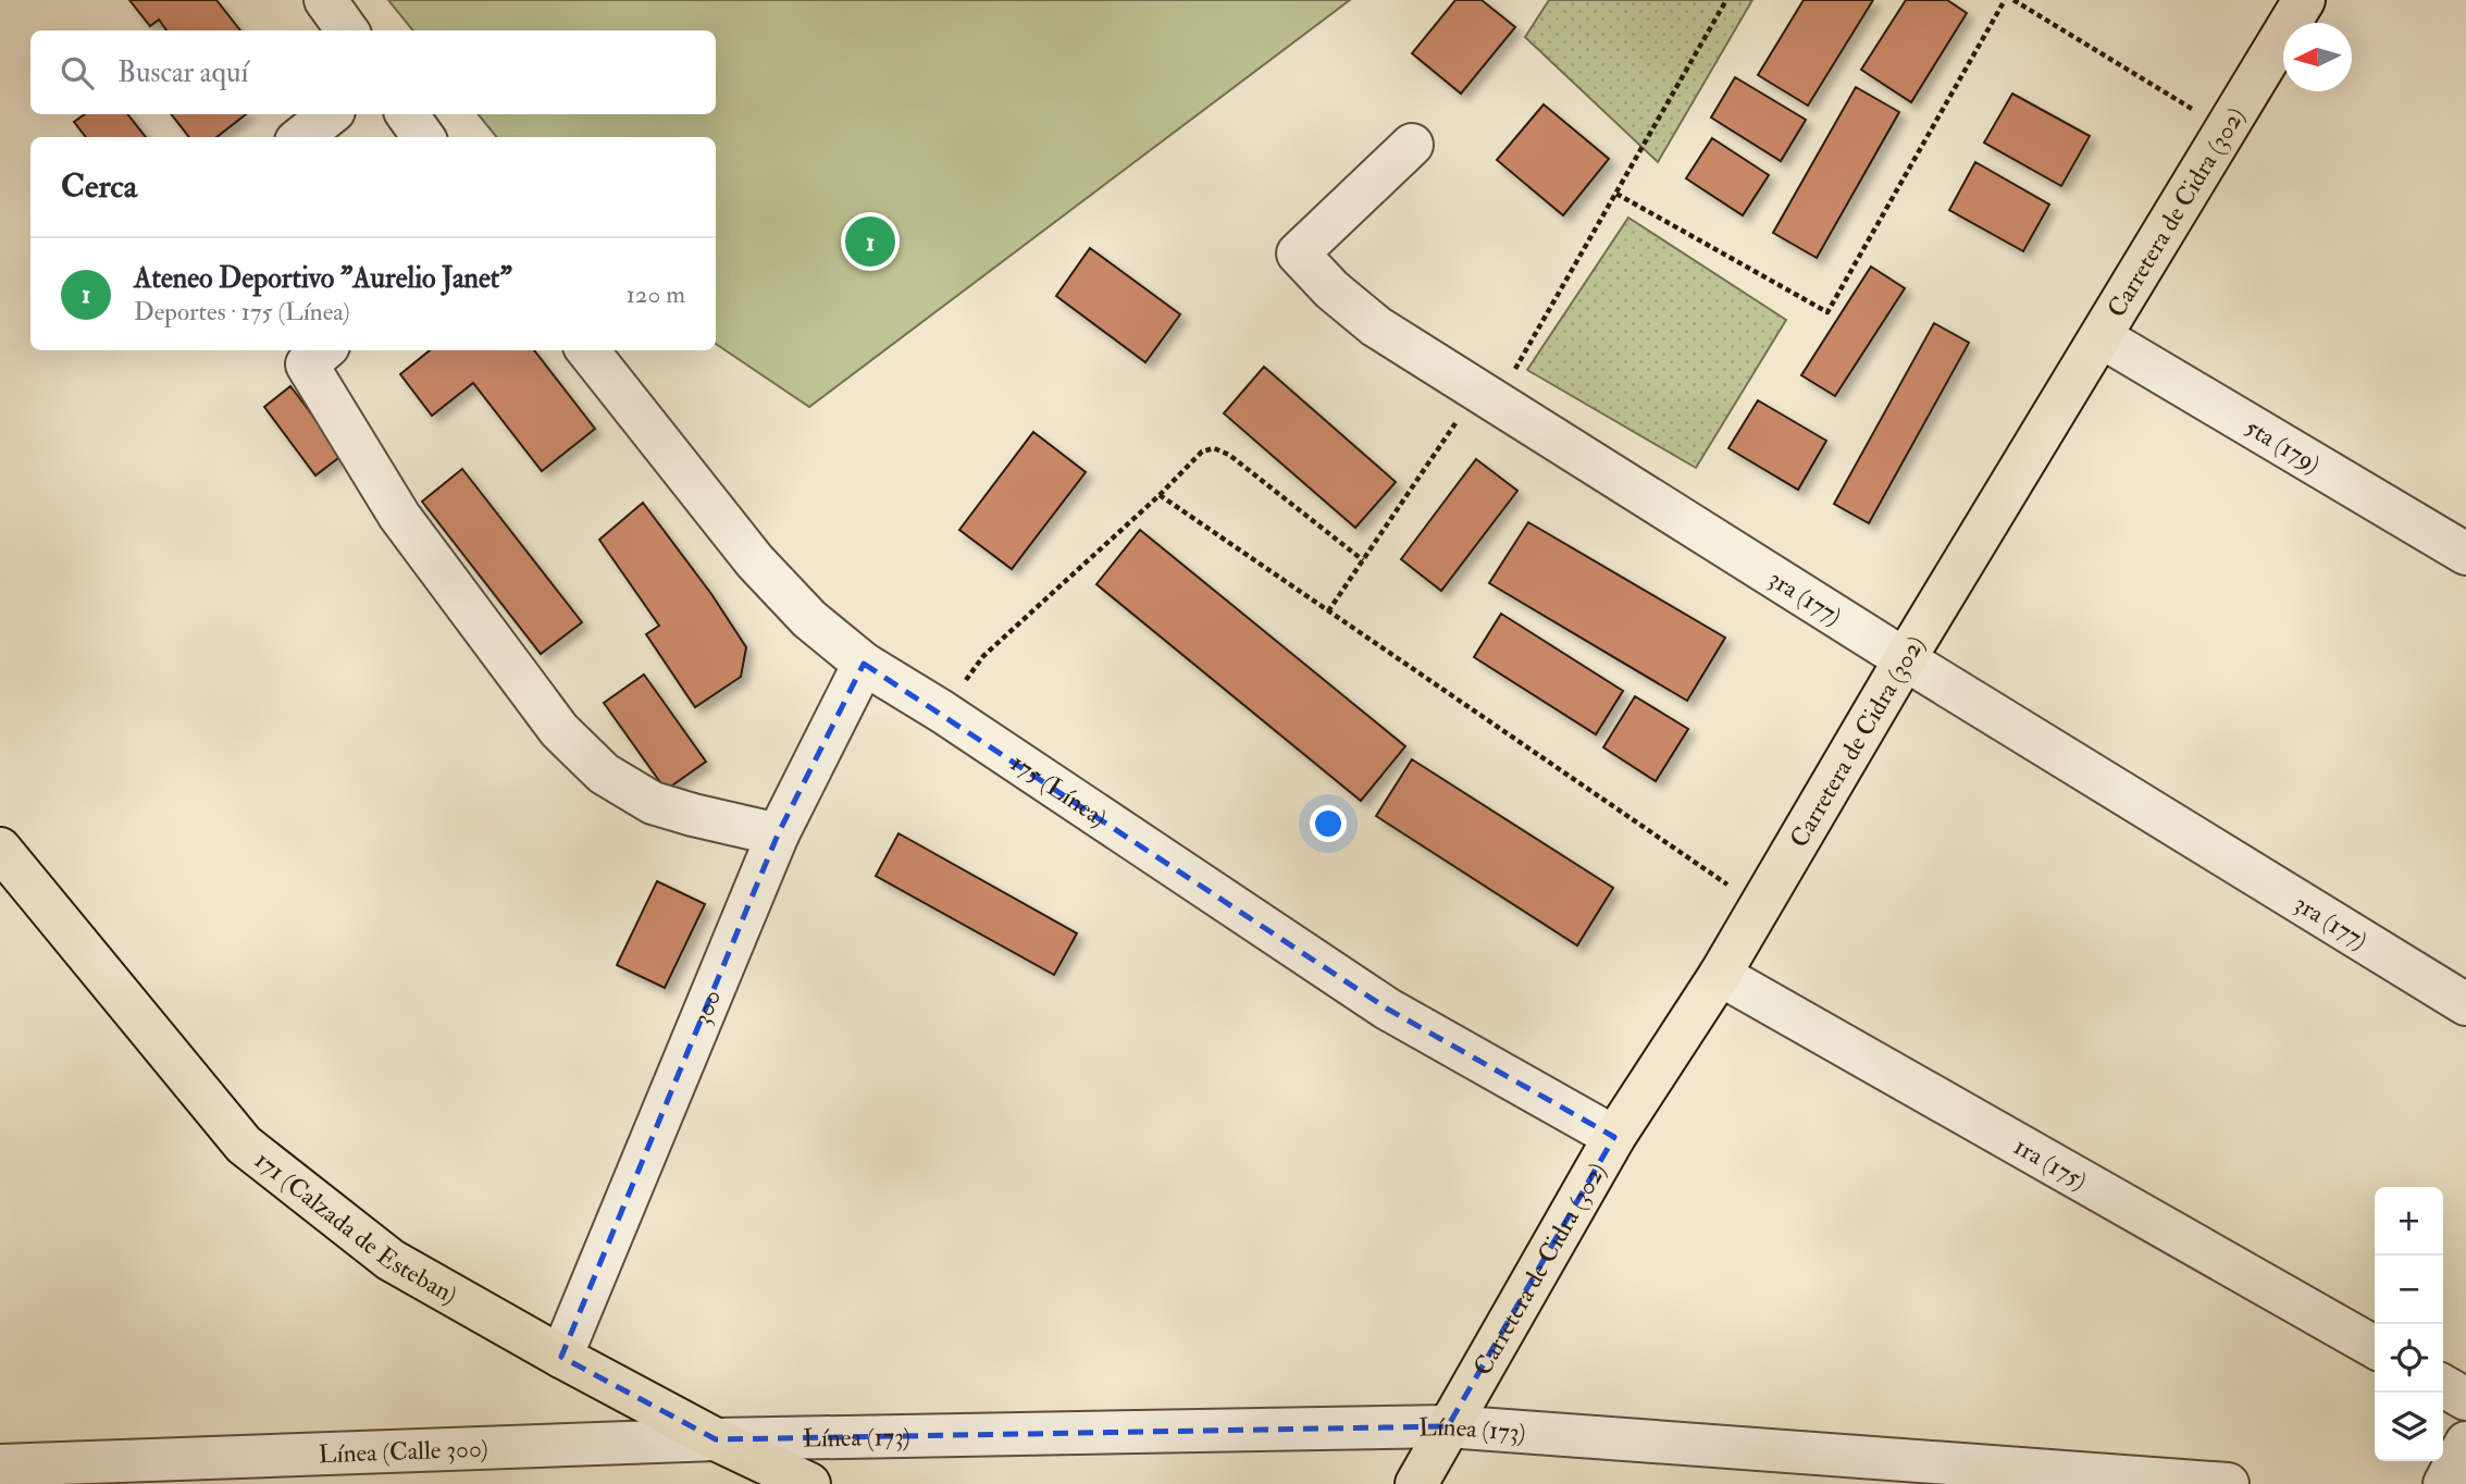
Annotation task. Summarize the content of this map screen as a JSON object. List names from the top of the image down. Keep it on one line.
{"streets":{"main road":["Carretera de Cidra (302)","171 (Calzada de Esteban)"],"street":["5ta (179)","3ra (177)","175 (Línea)","300","1ra (175)","Línea (173)","Línea (Calle 300)"]},"crossings":[["Carretera de Cidra (302)","5ta (179)"],["Carretera de Cidra (302)","3ra (177)"],["Carretera de Cidra (302)","175 (Línea)"],["Carretera de Cidra (302)","1ra (175)"],["Carretera de Cidra (302)","Línea (173)"],["175 (Línea)","300"],["300","171 (Calzada de Esteban)"],["171 (Calzada de Esteban)","Línea (173)"],["171 (Calzada de Esteban)","Línea (Calle 300)"],["Línea (173)","Línea (Calle 300)"]],"north":"left","page":{"search":"Buscar aquí","heading":"Cerca","pins":"1","list":[{"mark":"1","name":"Ateneo Deportivo \"Aurelio Janet\"","note":"Deportes · 175 (Línea)","value":"120 m"}],"map_buttons":["+","−"]}}
